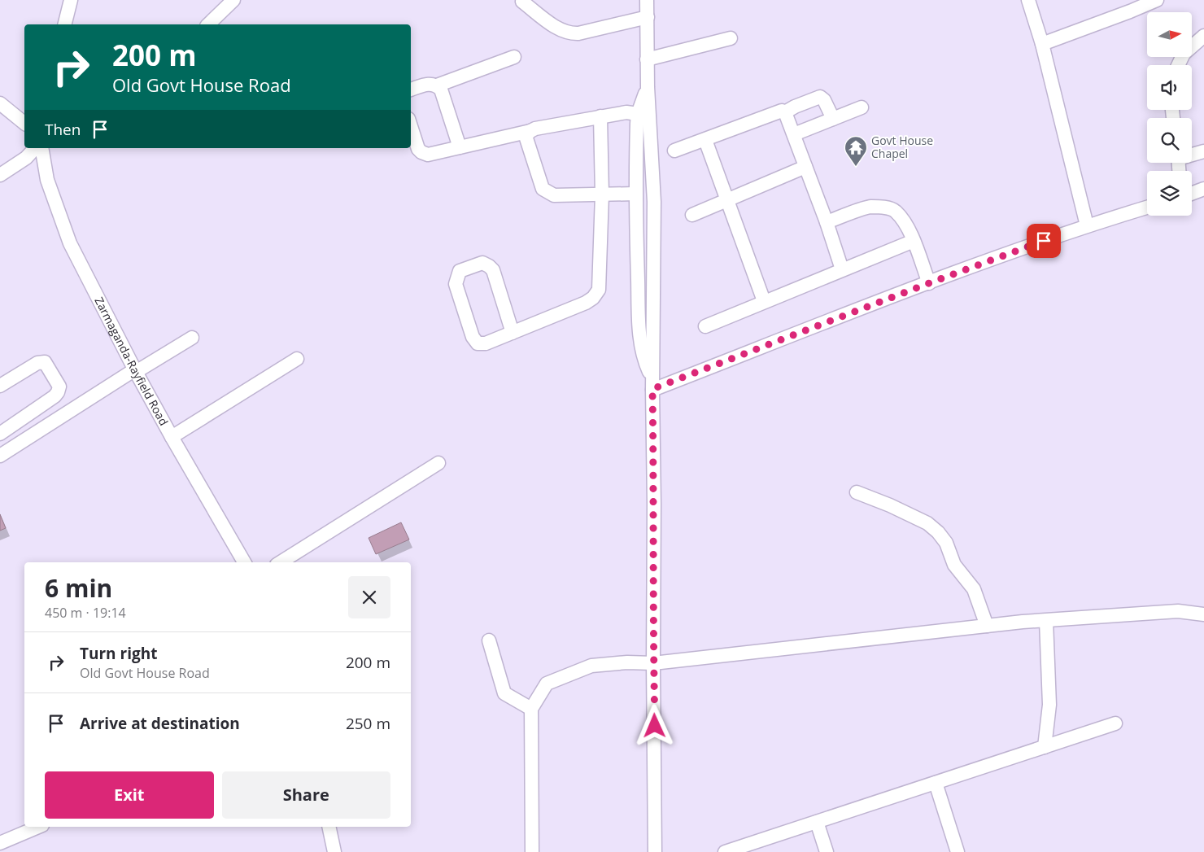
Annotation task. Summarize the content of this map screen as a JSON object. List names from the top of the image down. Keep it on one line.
{"streets":{"street":["Zarmaganda-Rayfield Road"]},"places":{"temple":["Govt House Chapel"]},"north":"right","page":{"turn":["200 m","Old Govt House Road"],"then":"Then","heading":["6 min","450 m · 19:14"],"list":[{"name":"Turn right","note":"Old Govt House Road","value":"200 m"},{"name":"Arrive at destination","value":"250 m"}],"buttons":["Exit","Share"]}}
